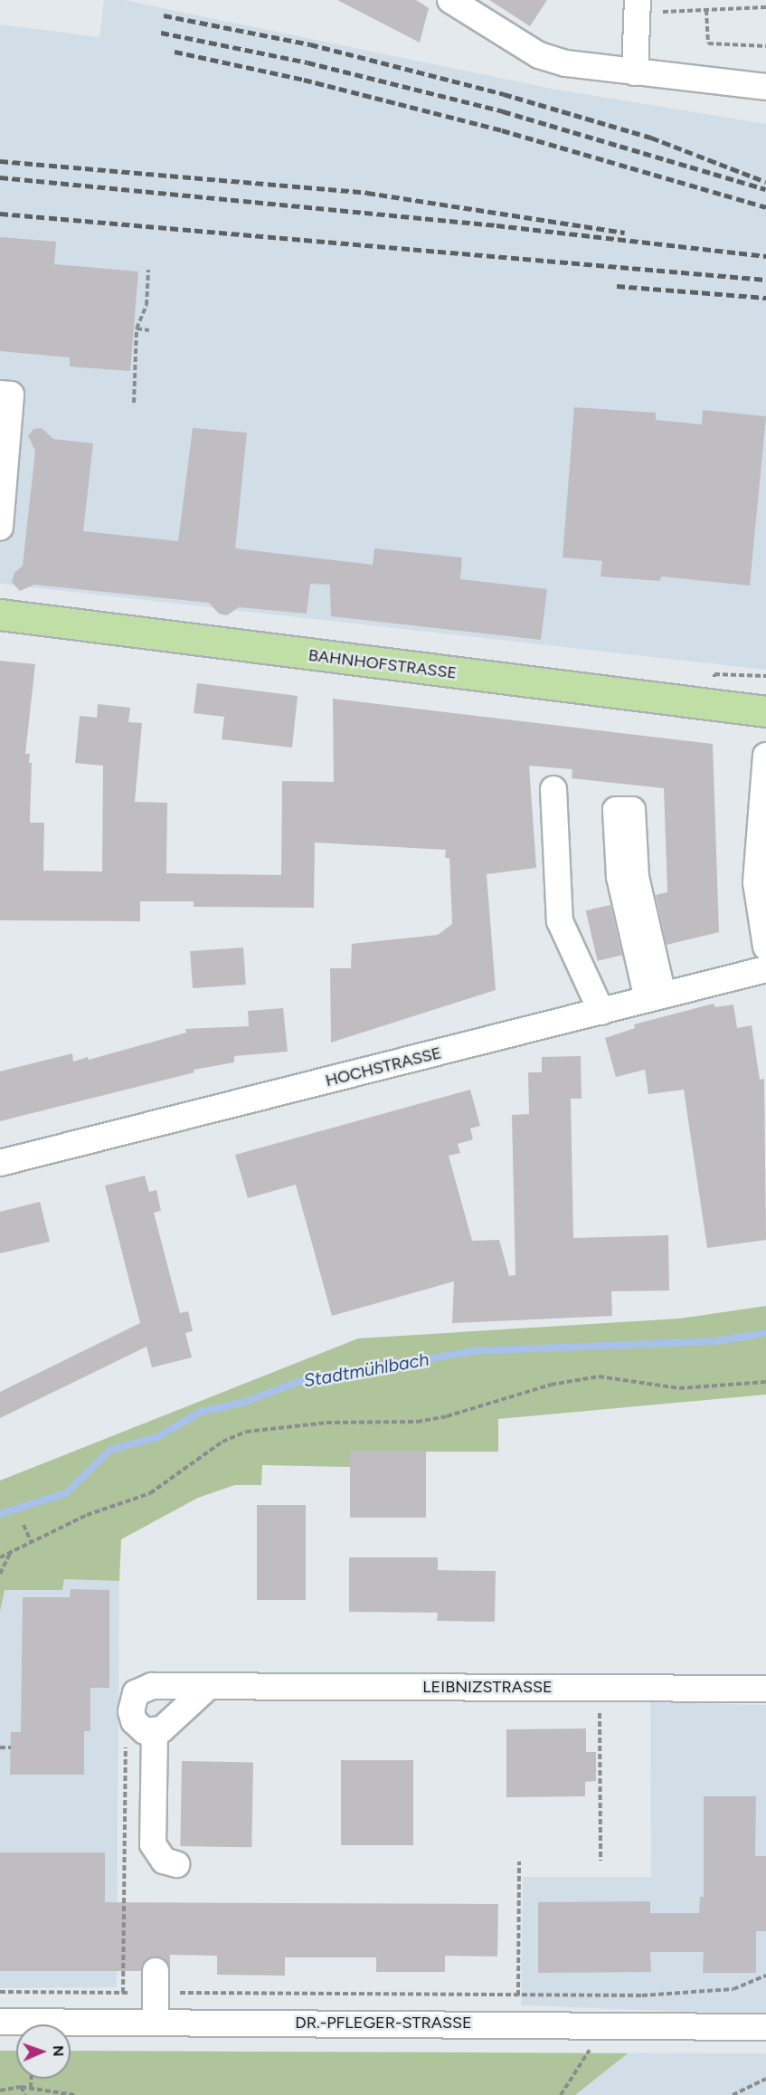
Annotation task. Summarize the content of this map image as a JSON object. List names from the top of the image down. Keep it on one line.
{"streets":{"main road":["BAHNHOFSTRASSE"],"street":["HOCHSTRASSE","LEIBNIZSTRASSE","DR.-PFLEGER-STRASSE"]},"water":["Stadtmühlbach"],"north":"right"}
